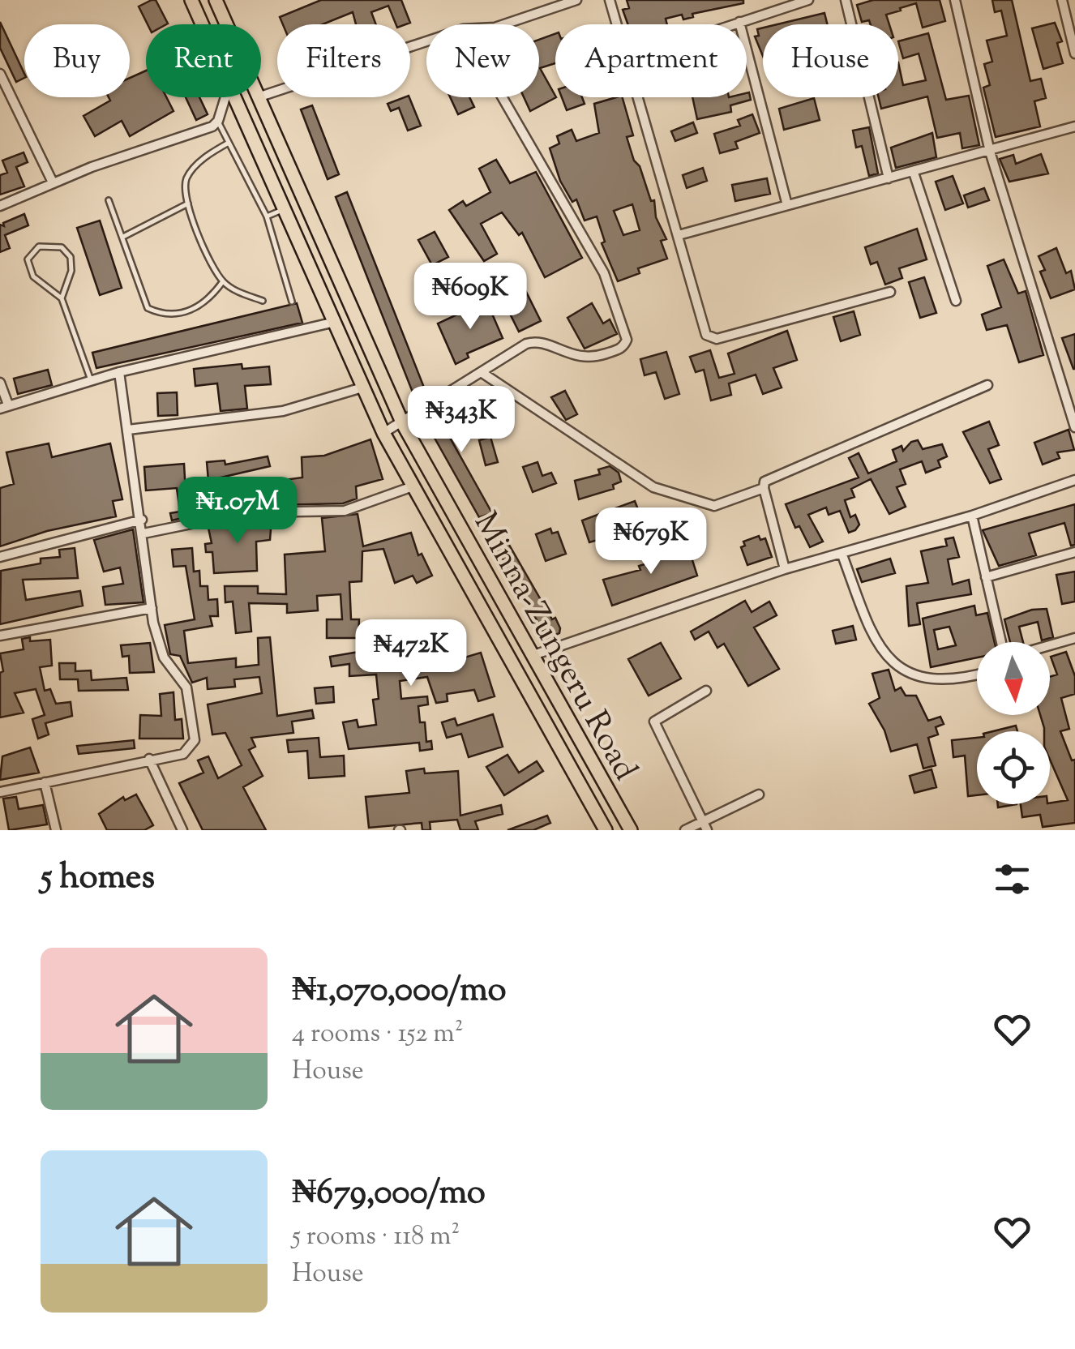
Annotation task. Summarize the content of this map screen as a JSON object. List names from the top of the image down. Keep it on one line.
{"streets":{"main road":["Minna-Zungeru Road"]},"north":"bottom","page":{"chip":["Buy","Rent","Filters","New","Apartment","House"],"price":["₦609K","₦343K","₦1.07M","₦679K","₦472K"],"heading":"5 homes","list":[{"name":"₦1,070,000/mo","note":"4 rooms · 152 m² · House"},{"name":"₦679,000/mo","note":"5 rooms · 118 m² · House"}]}}
